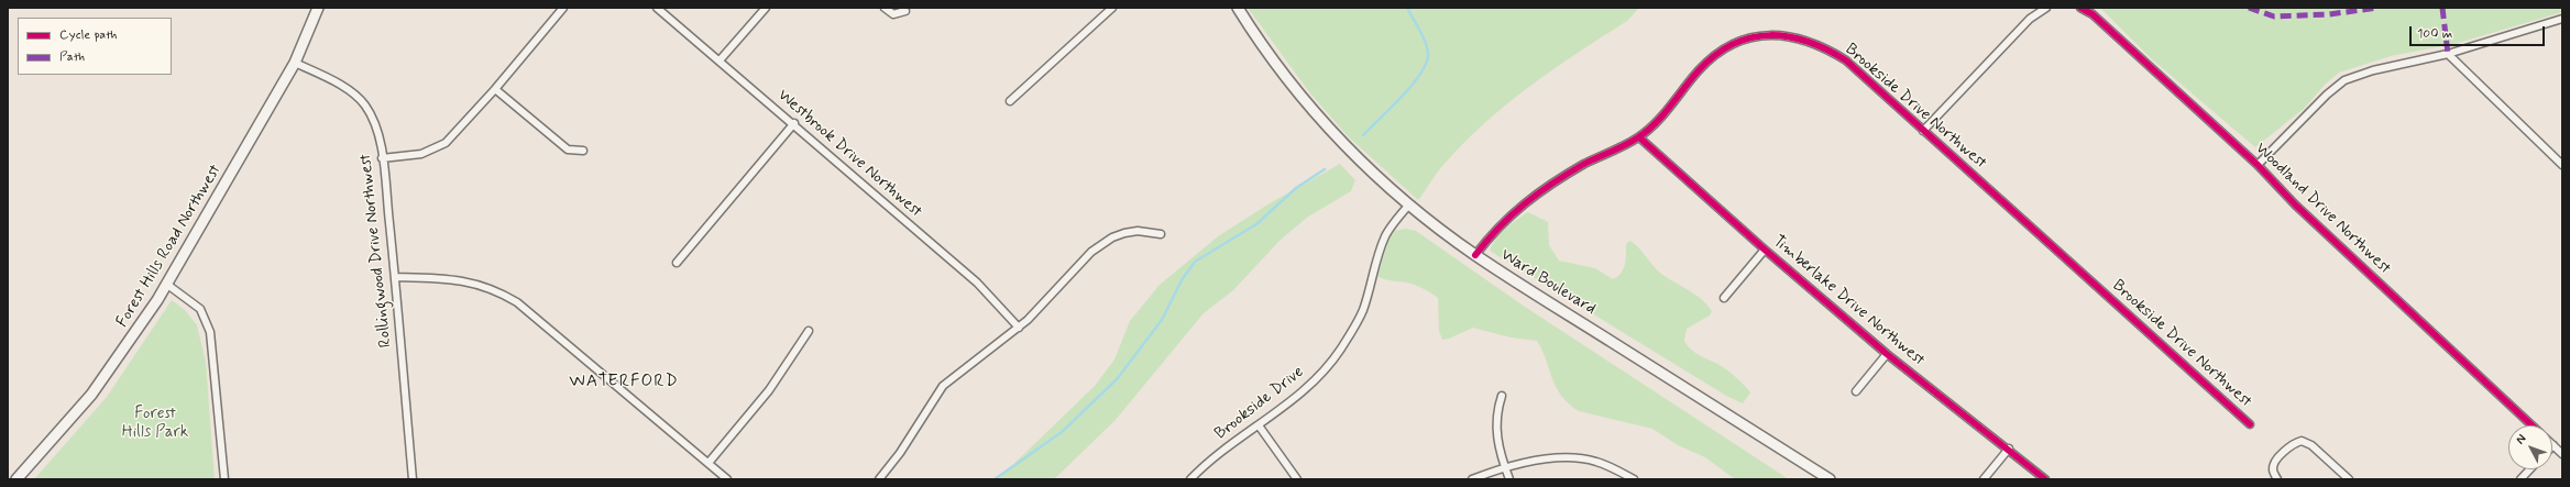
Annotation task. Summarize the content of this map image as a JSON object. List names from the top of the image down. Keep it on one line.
{"streets":{"main road":["Forest Hills Road Northwest","Ward Boulevard"],"street":["Brookside Drive Northwest","Westbrook Drive Northwest","Woodland Drive Northwest","Rollingwood Drive Northwest","Timberlake Drive Northwest","Brookside Drive"]},"crossings":[["Brookside Drive Northwest","Ward Boulevard"],["Brookside Drive Northwest","Timberlake Drive Northwest"],["Forest Hills Road Northwest","Rollingwood Drive Northwest"],["Ward Boulevard","Brookside Drive"]],"districts":["WATERFORD"],"parks":["Forest Hills Park"],"legend":["Cycle path","Path"],"scale_bar":"100 m","north":"top left"}
